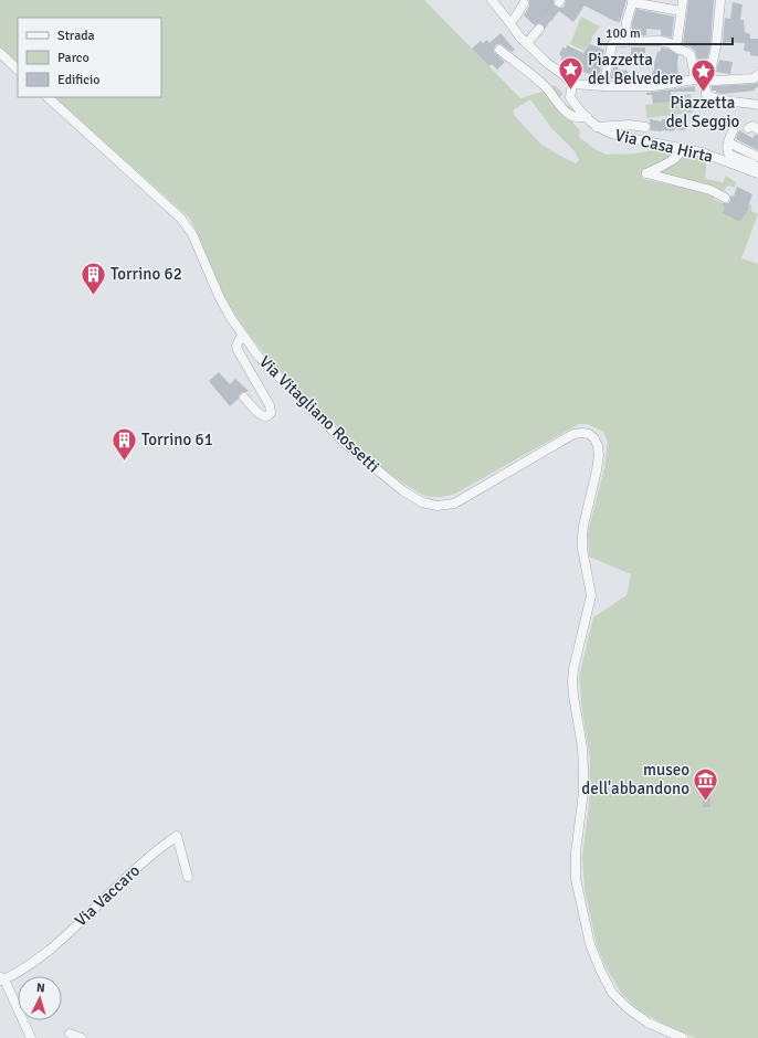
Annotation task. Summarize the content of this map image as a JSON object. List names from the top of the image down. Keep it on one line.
{"streets":{"street":["Via Casa Hirta","Via Vitagliano Rossetti","Via Vaccaro"]},"places":{"place":["Piazzetta del Belvedere","Piazzetta del Seggio"],"building":["Torrino 62","Torrino 61"],"museum":["museo dell'abbandono"]},"legend":["Strada","Parco","Edificio"],"scale_bar":"100 m","north":"top"}
